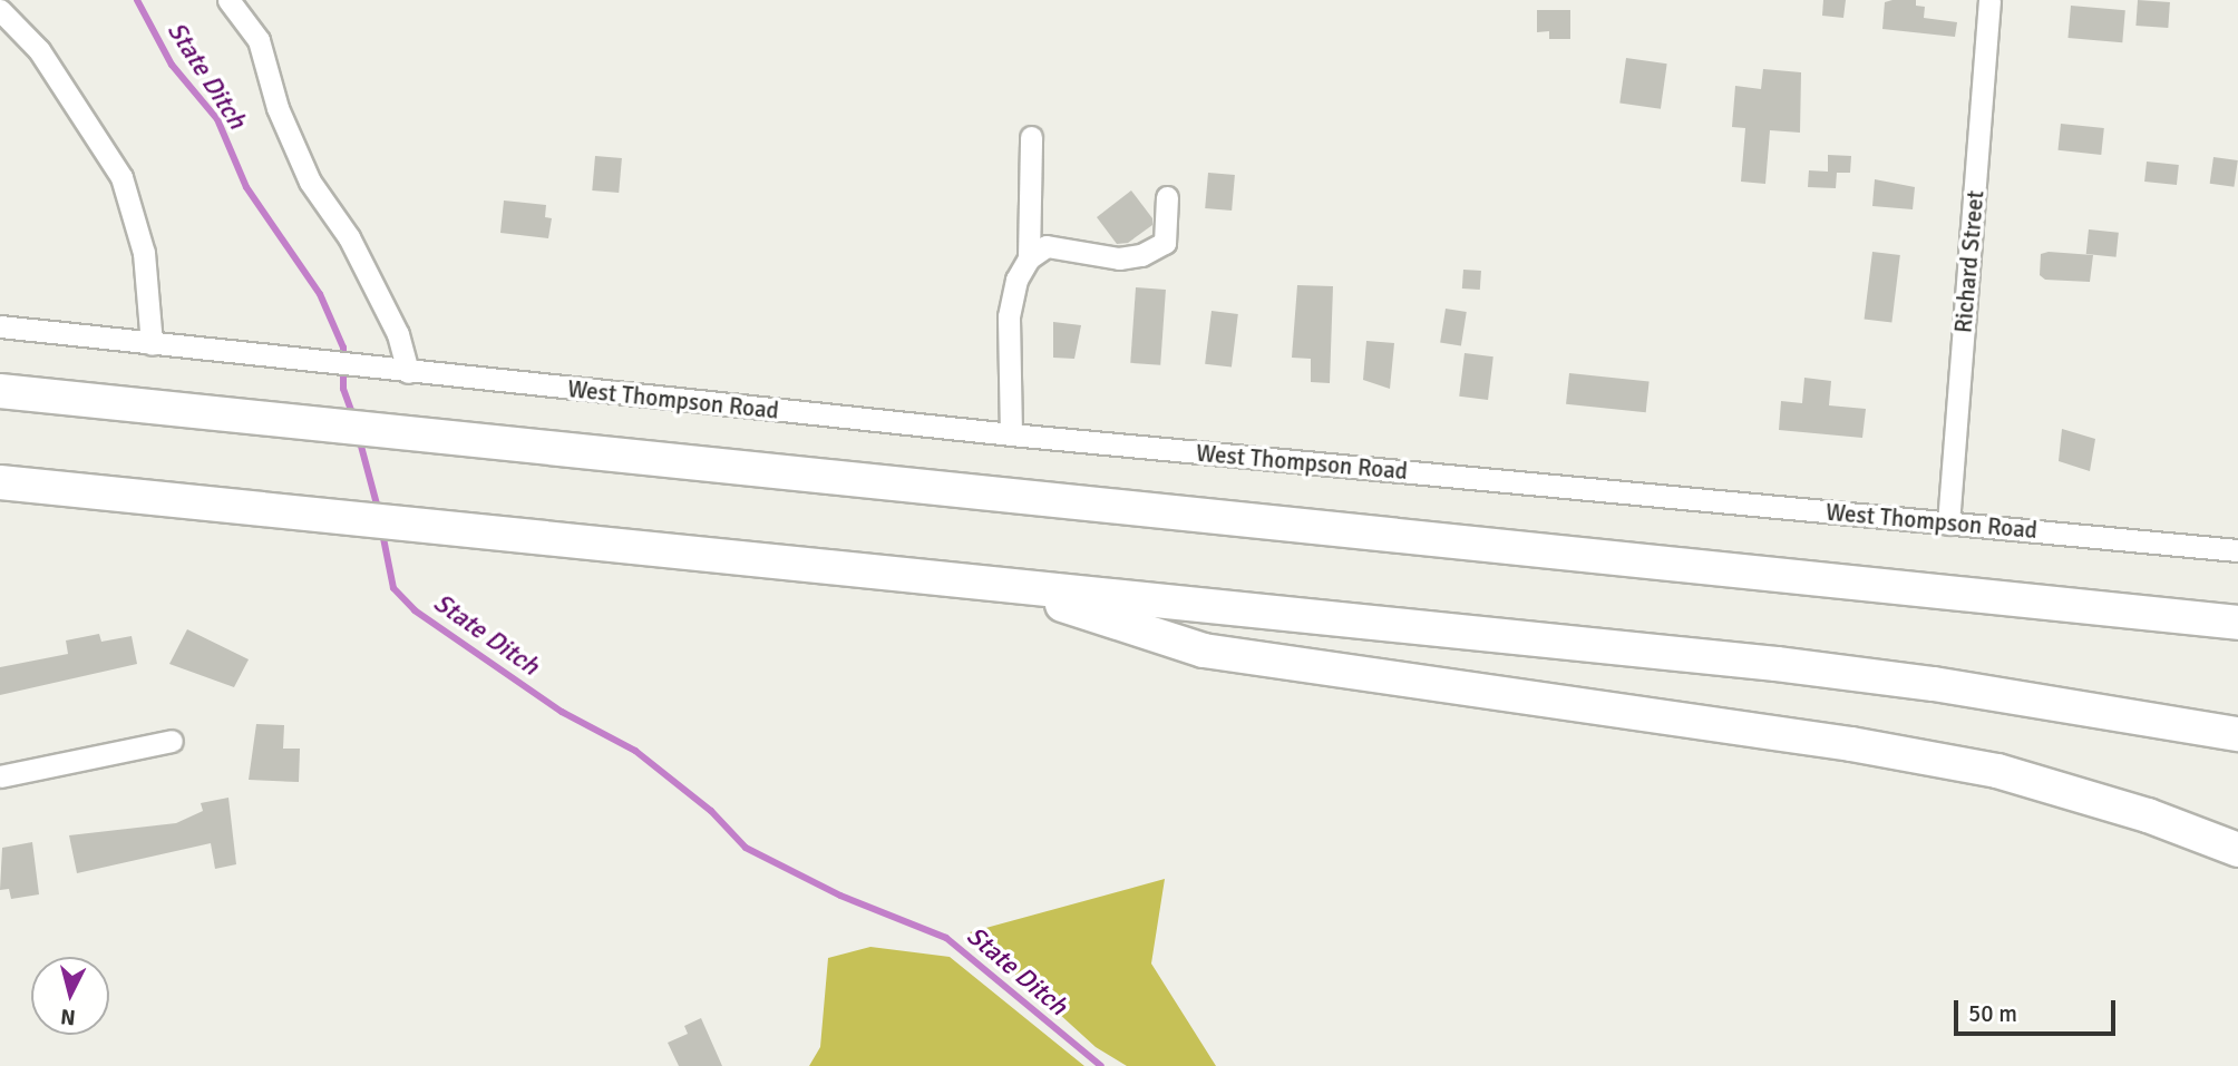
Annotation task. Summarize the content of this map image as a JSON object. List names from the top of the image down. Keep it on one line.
{"streets":{"street":["Richard Street","West Thompson Road"]},"crossings":[["Richard Street","West Thompson Road"]],"water":["State Ditch"],"scale_bar":"50 m","north":"bottom"}
